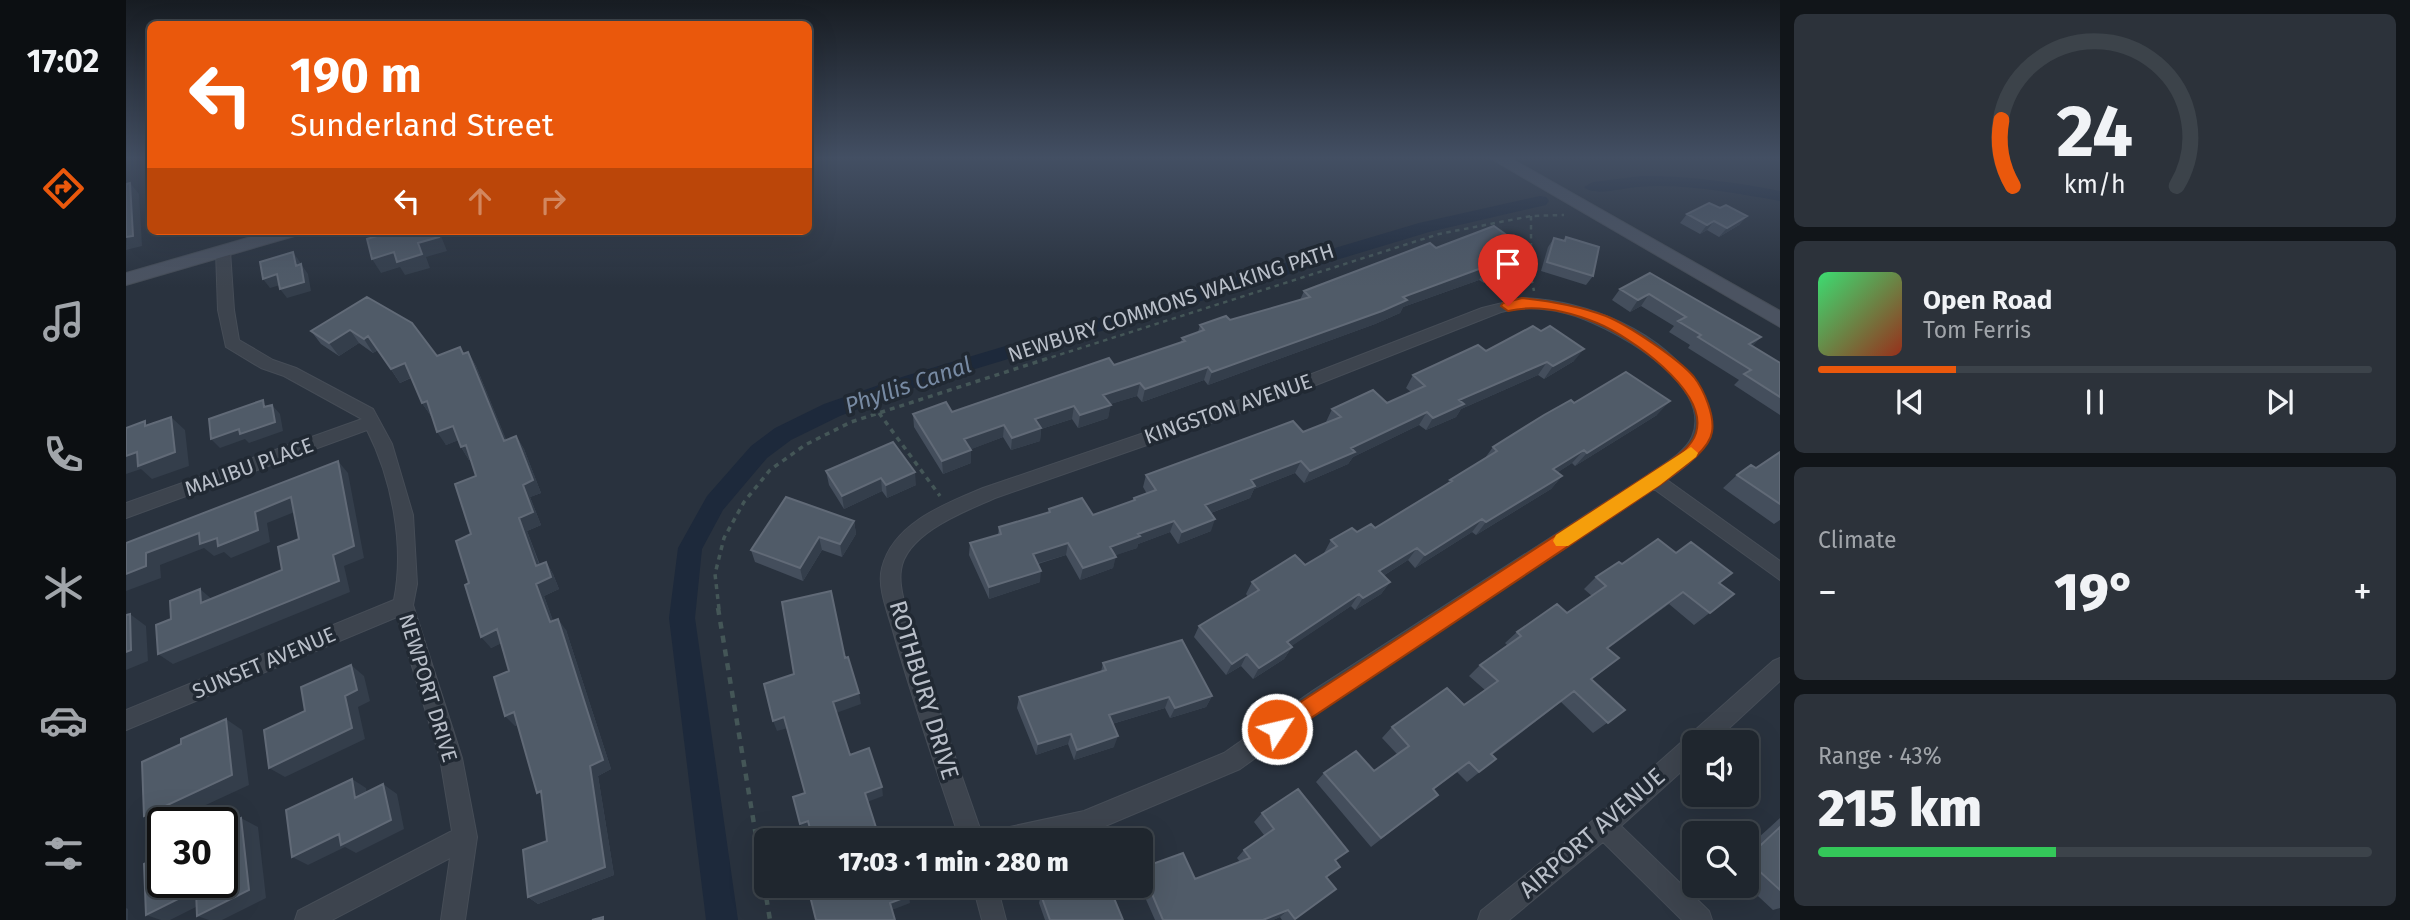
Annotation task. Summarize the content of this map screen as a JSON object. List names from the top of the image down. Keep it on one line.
{"streets":{"street":["KINGSTON AVENUE","MALIBU PLACE","SUNSET AVENUE","NEWPORT DRIVE","ROTHBURY DRIVE","AIRPORT AVENUE"],"path":["NEWBURY COMMONS WALKING PATH"]},"crossings":[["KINGSTON AVENUE","ROTHBURY DRIVE"],["MALIBU PLACE","NEWPORT DRIVE"],["SUNSET AVENUE","NEWPORT DRIVE"]],"water":["Phyllis Canal"],"page":{"tabs":"17:02","turn":["190 m","Sunderland Street"],"song":["Open Road","Tom Ferris"],"tile":["Climate",["Range · 43%","215 km"]],"heat":["−","19°","+"],"limit":"30","trip":"17:03 · 1 min · 280 m","gauge":["24","km/h"]}}
